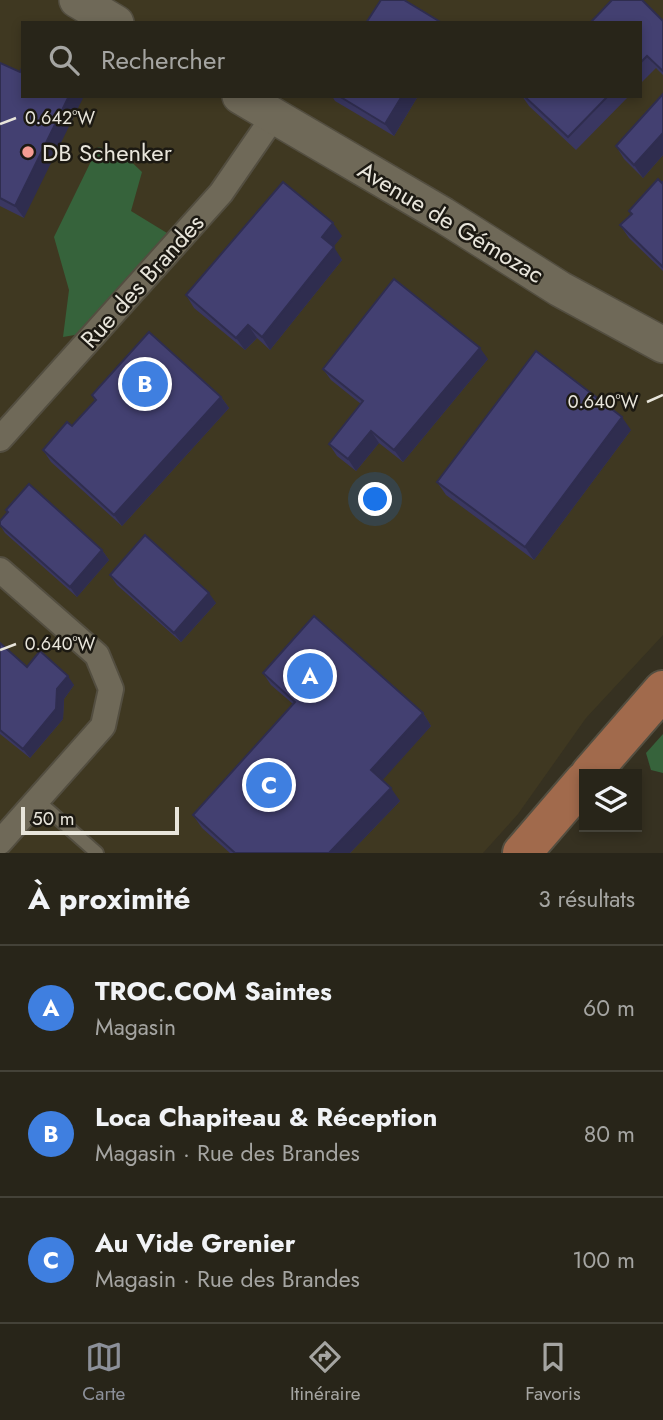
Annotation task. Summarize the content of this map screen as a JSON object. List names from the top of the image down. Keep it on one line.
{"streets":{"main road":["Avenue de Gémozac"],"street":["Rue des Brandes"]},"crossings":[["Avenue de Gémozac","Rue des Brandes"]],"places":["DB Schenker"],"scale_bar":"50 m","page":{"search":"Rechercher","pins":["B","A","C"],"scale":"50 m","heading":["À proximité","3 résultats"],"list":[{"mark":"A","name":"TROC.COM Saintes","note":"Magasin","value":"60 m"},{"mark":"B","name":"Loca Chapiteau & Réception","note":"Magasin · Rue des Brandes","value":"80 m"},{"mark":"C","name":"Au Vide Grenier","note":"Magasin · Rue des Brandes","value":"100 m"}],"nav":["Carte","Itinéraire","Favoris"]},"coordinates":["0.642°W","0.640°W"]}
